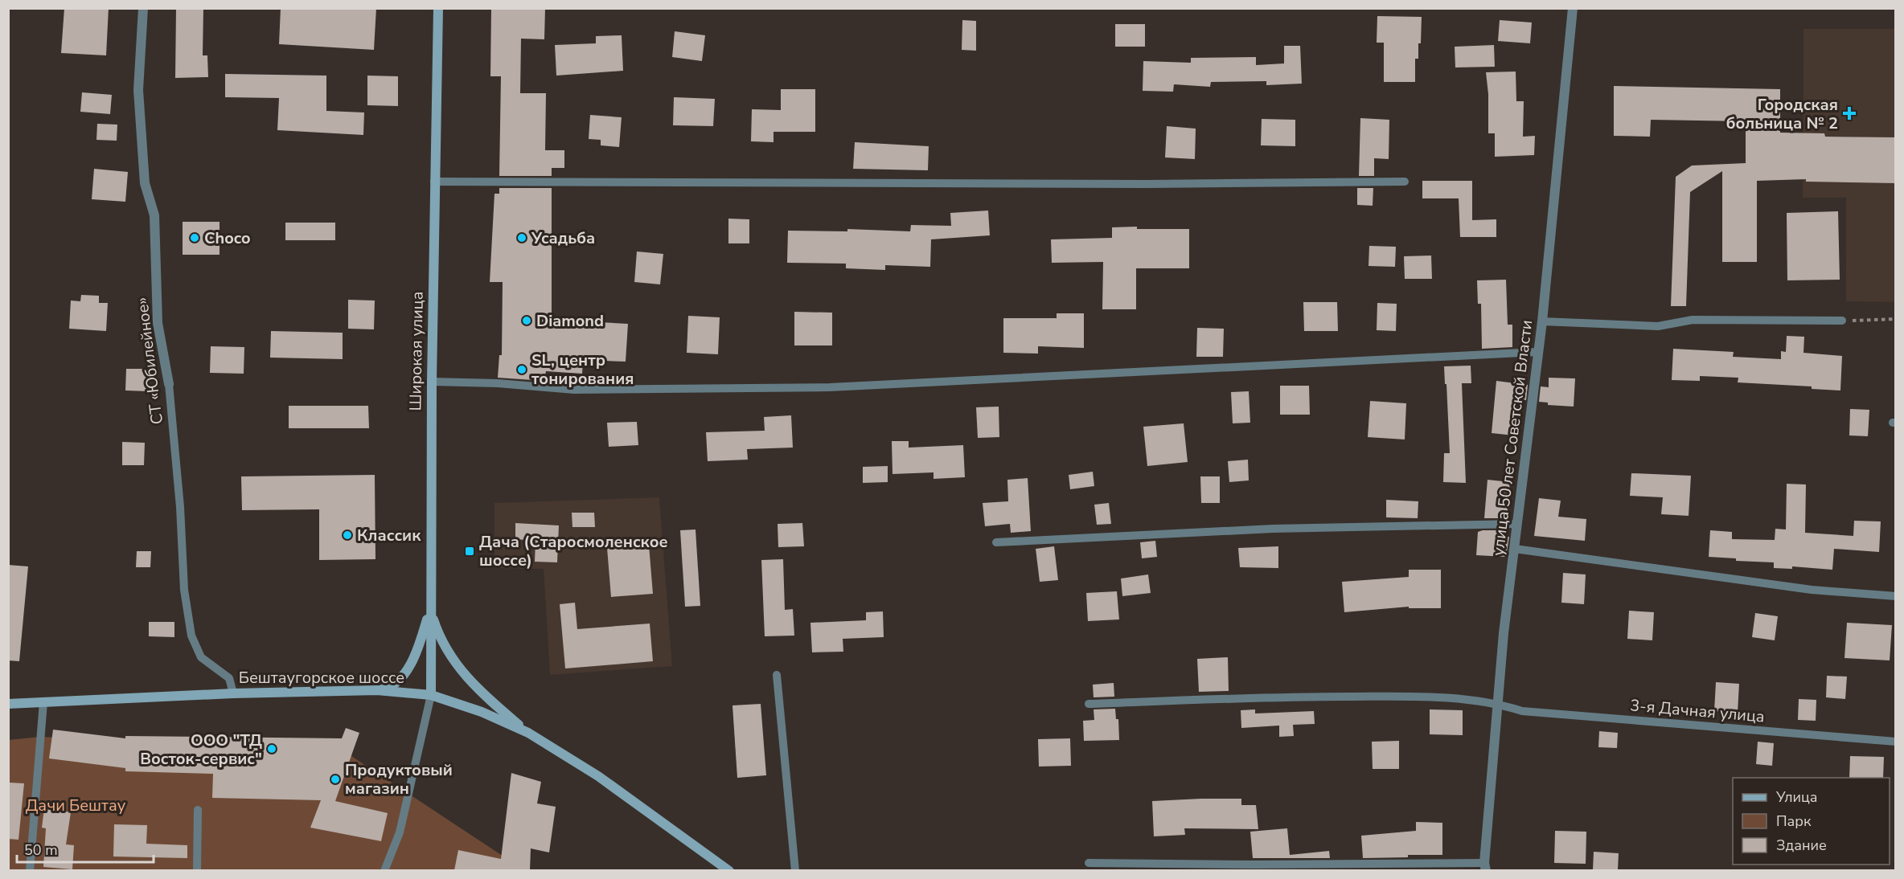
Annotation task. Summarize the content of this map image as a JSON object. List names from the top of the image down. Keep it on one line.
{"streets":{"main road":["Широкая улица","Бештаугорское шоссе"],"street":["СТ «Юбилейное»","улица 50 лет Советской Власти"],"lane":["3-я Дачная улица"]},"crossings":[["Широкая улица","Бештаугорское шоссе"],["СТ «Юбилейное»","Бештаугорское шоссе"],["улица 50 лет Советской Власти","3-я Дачная улица"]],"parks":["Дачи Бештау"],"places":{"health":["Городская больница № 2"],"other":["Choco","Усадьба","Diamond","SL, центр тонирования","Классик","ООО \"ТД Восток-сервис\"","Продуктовый магазин"],"transit":["Дача (Старосмоленское шоссе)"]},"legend":["Улица","Парк","Здание"],"scale_bar":"50 m"}
